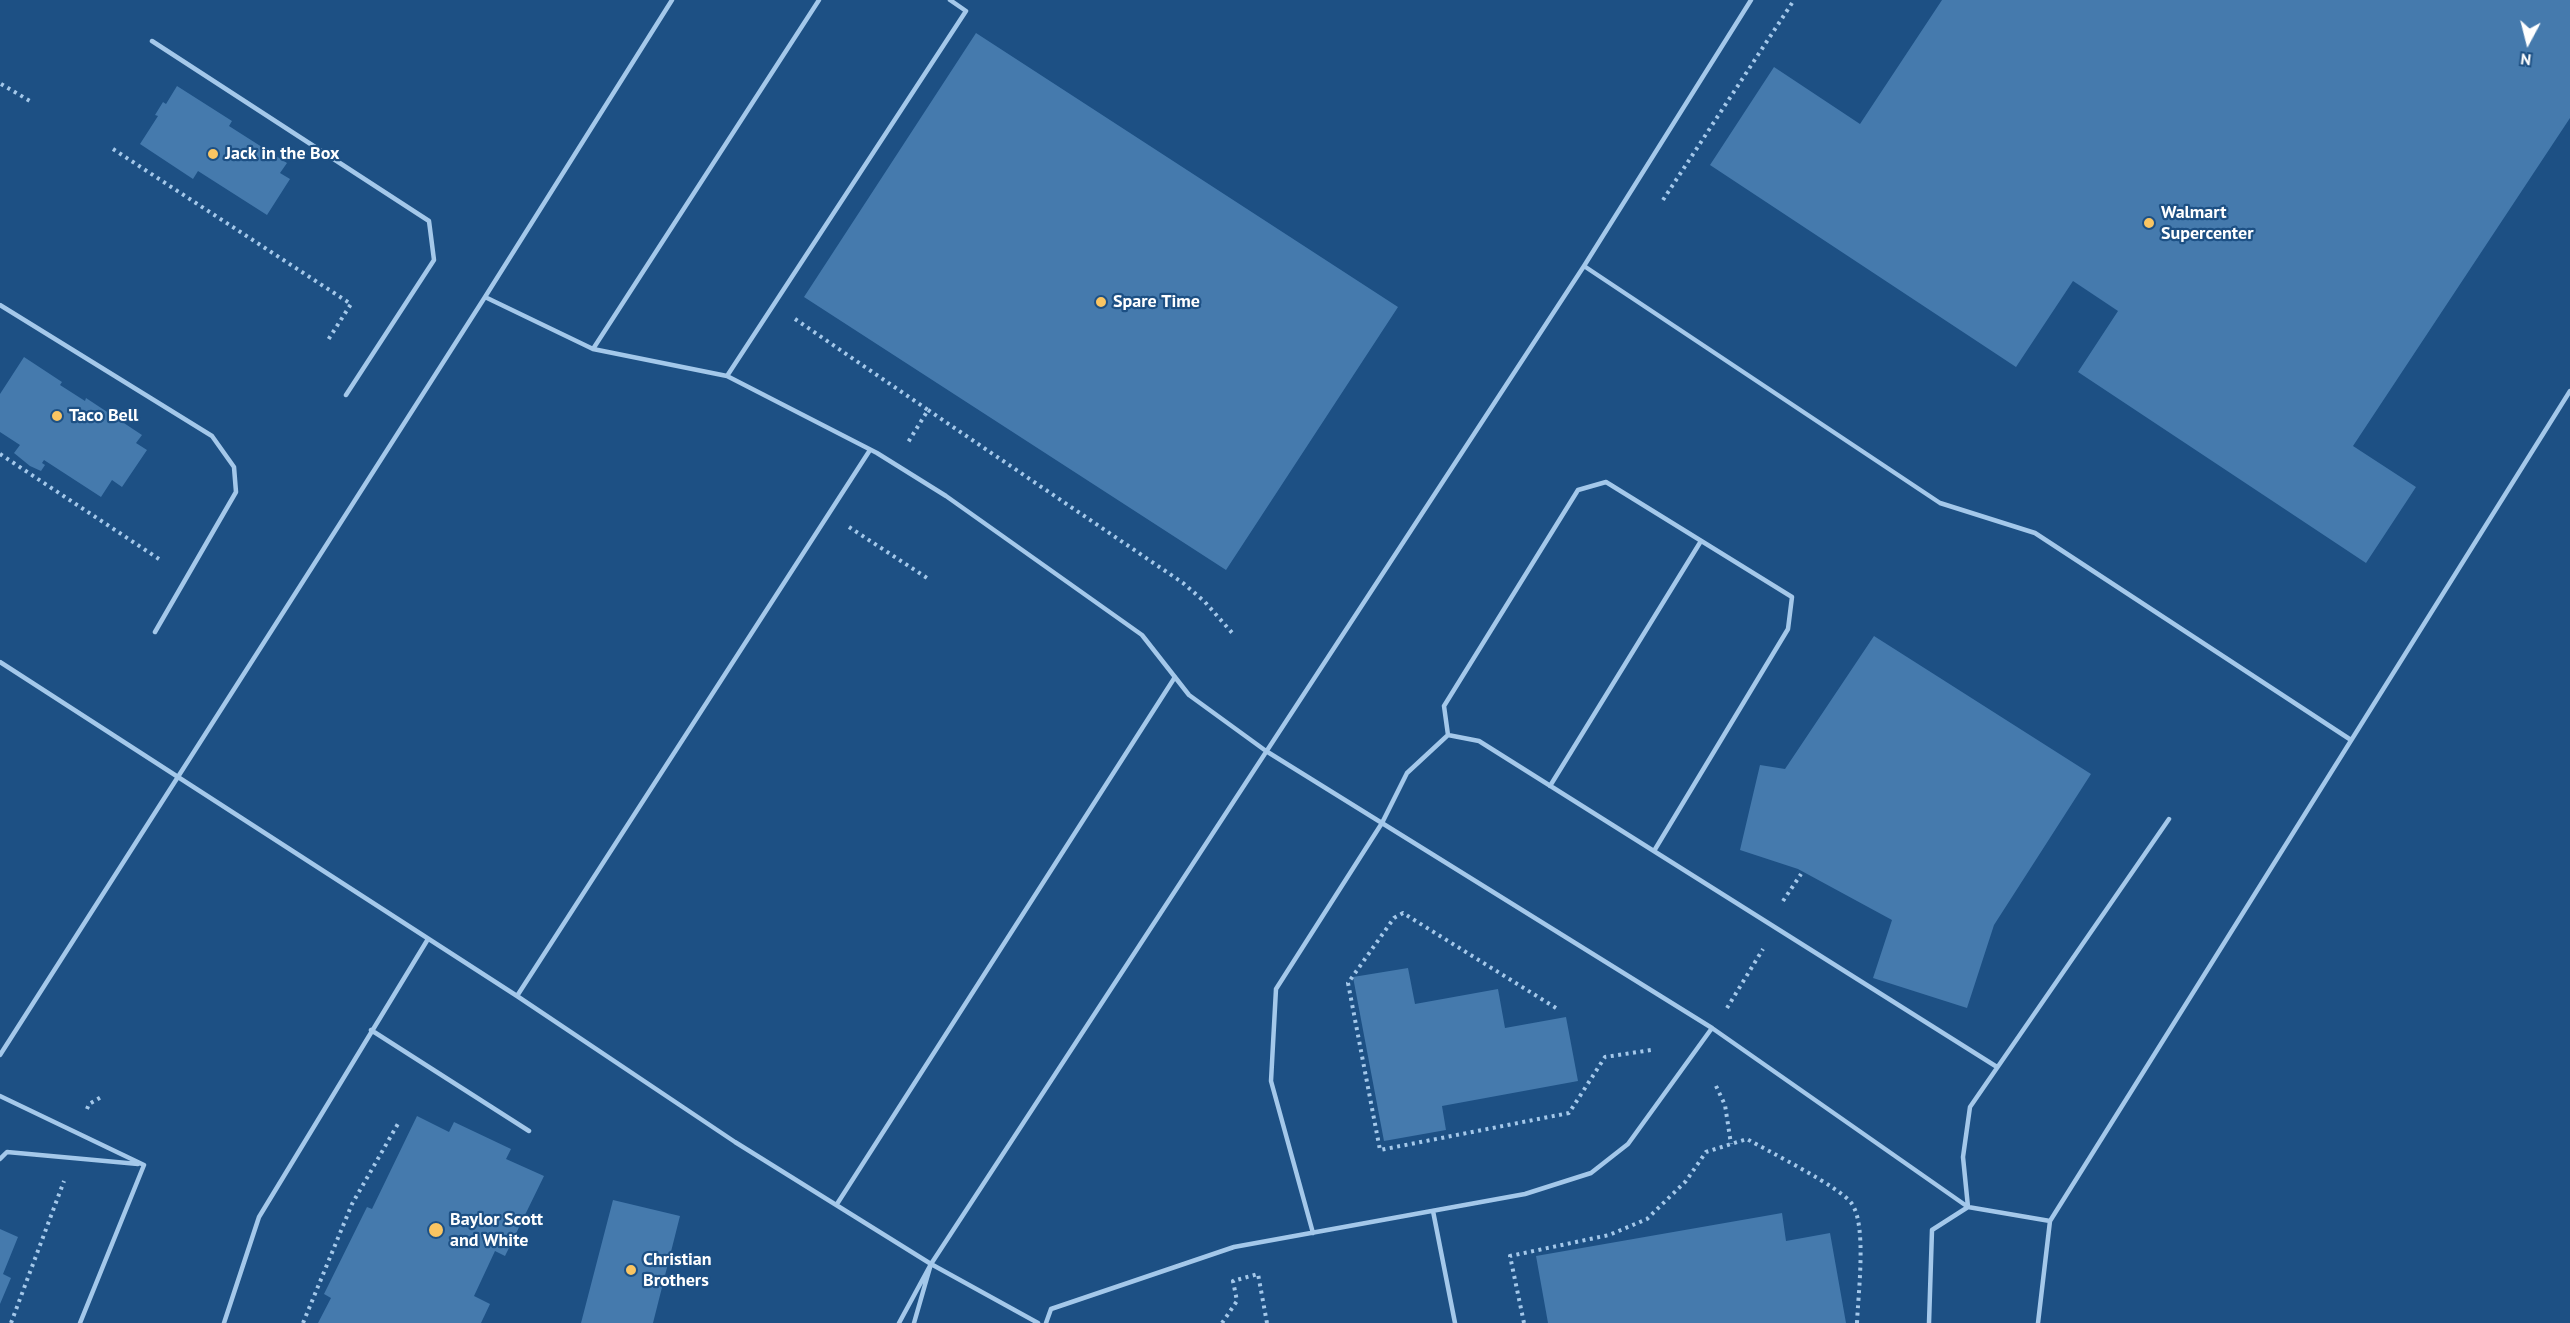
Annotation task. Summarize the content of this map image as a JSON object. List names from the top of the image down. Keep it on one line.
{"places":["Jack in the Box","Walmart Supercenter","Spare Time","Taco Bell","Baylor Scott and White","Christian Brothers"],"north":"bottom"}
